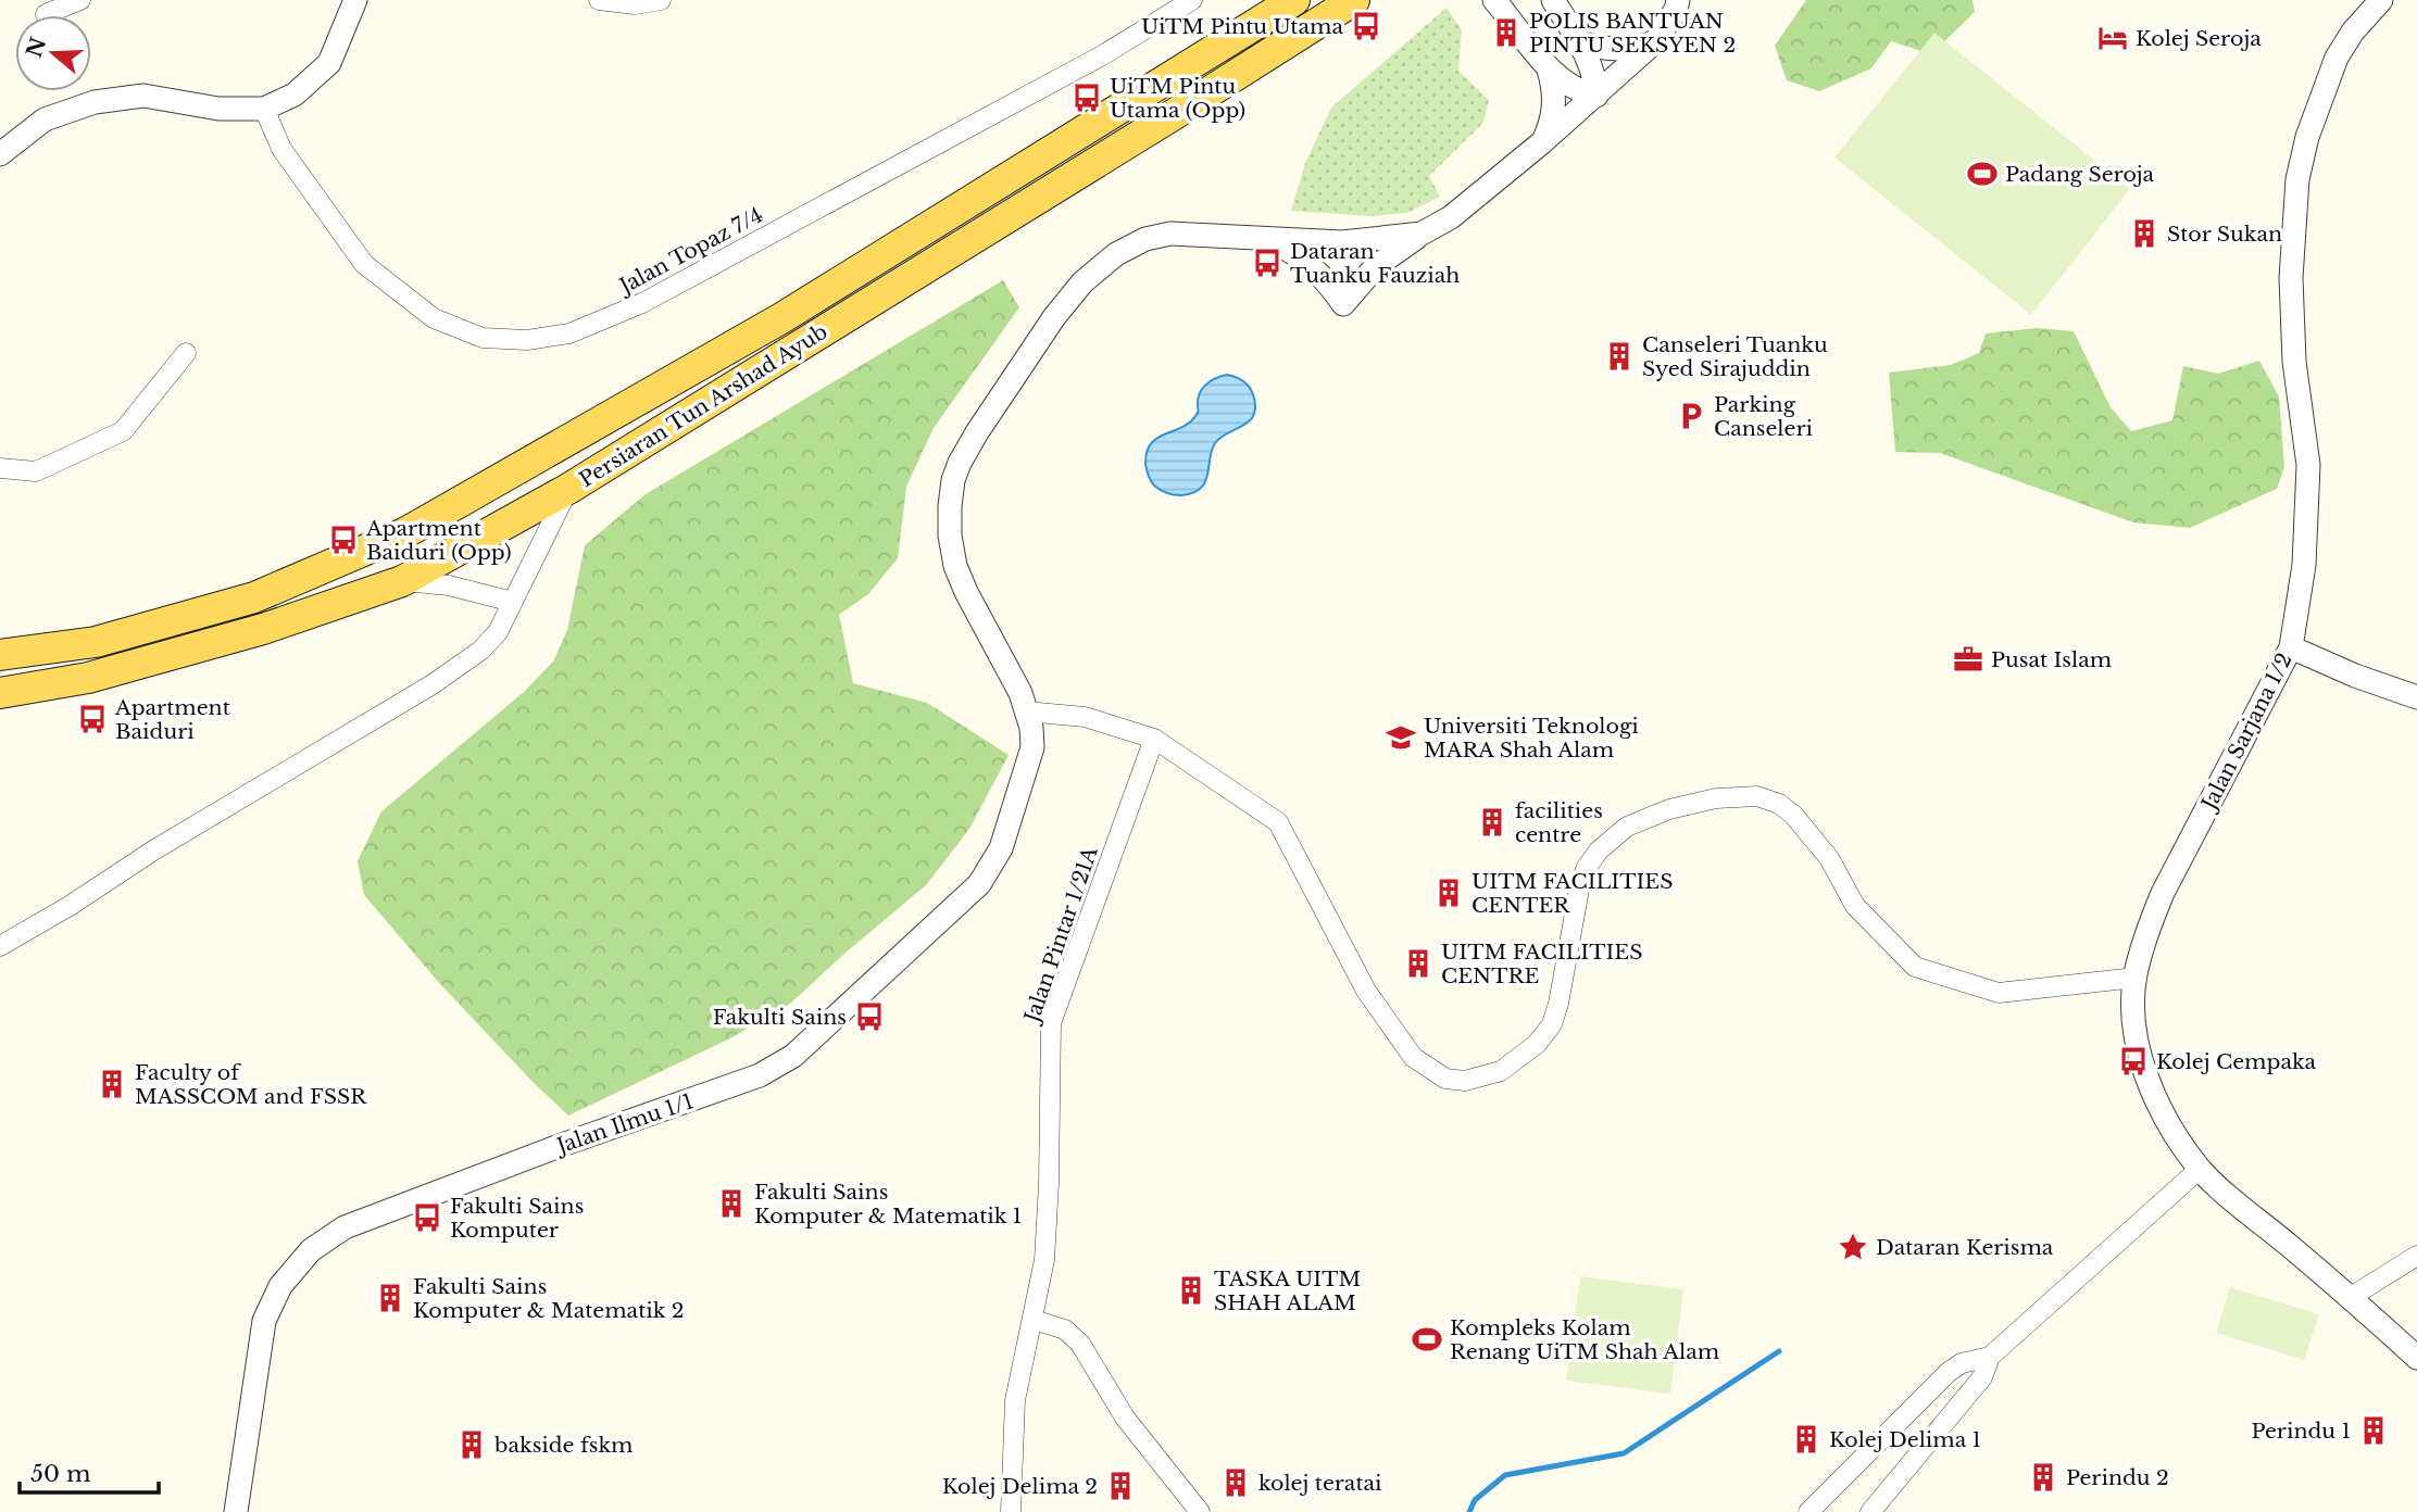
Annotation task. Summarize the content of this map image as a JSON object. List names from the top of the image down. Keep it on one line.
{"streets":{"main road":["Persiaran Tun Arshad Ayub"],"street":["Jalan Topaz 7/4","Jalan Sarjana 1/2","Jalan Pintar 1/21A","Jalan Ilmu 1/1"]},"places":{"bus stop":["UiTM Pintu Utama","UiTM Pintu Utama (Opp)","Dataran Tuanku Fauziah","Apartment Baiduri (Opp)","Apartment Baiduri","Fakulti Sains","Kolej Cempaka","Fakulti Sains Komputer"],"building":["POLIS BANTUAN PINTU SEKSYEN 2","Stor Sukan","Canseleri Tuanku Syed Sirajuddin","facilities centre","UITM FACILITIES CENTER","UITM FACILITIES CENTRE","Faculty of MASSCOM and FSSR","Fakulti Sains Komputer & Matematik 1","TASKA UITM SHAH ALAM","Fakulti Sains Komputer & Matematik 2","Perindu 1","Kolej Delima 1","bakside fskm","Perindu 2","kolej teratai","Kolej Delima 2"],"hotel":["Kolej Seroja"],"sports":["Padang Seroja","Kompleks Kolam Renang UiTM Shah Alam"],"parking":["Parking Canseleri"],"office":["Pusat Islam"],"school or university":["Universiti Teknologi MARA Shah Alam"],"place":["Dataran Kerisma"]},"scale_bar":"50 m","north":"left"}
